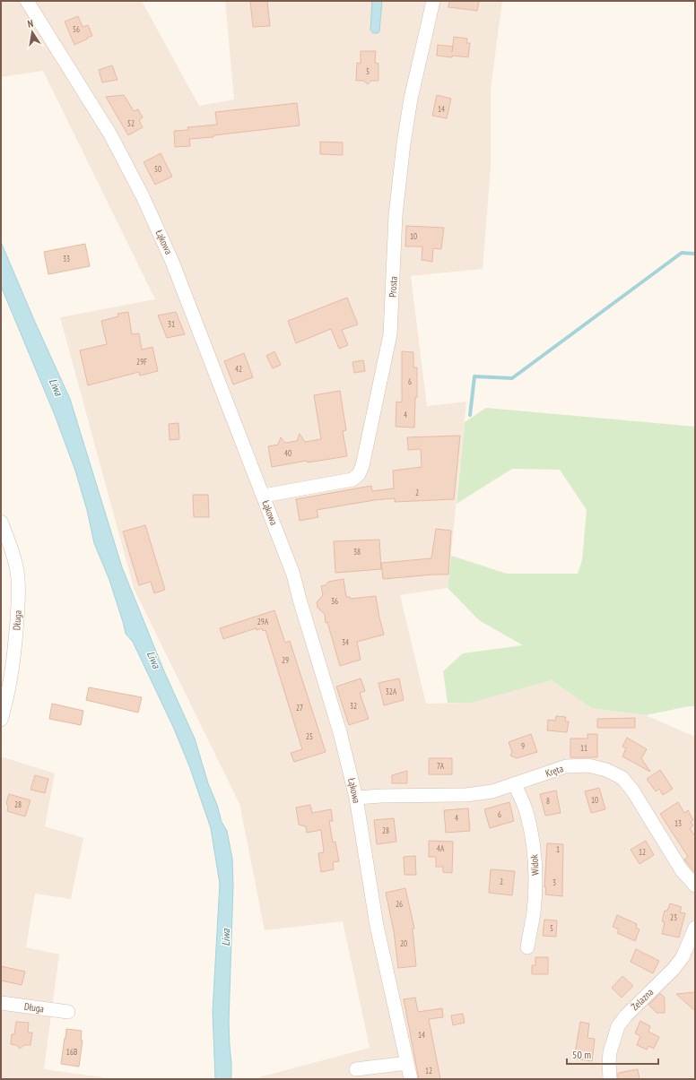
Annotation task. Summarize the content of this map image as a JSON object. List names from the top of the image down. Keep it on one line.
{"streets":{"street":["Łąkowa","Prosta","Długa","Kręta","Widok","Żelazna"]},"crossings":[["Łąkowa","Prosta"],["Łąkowa","Kręta"],["Kręta","Widok"]],"water":["Liwa"],"house_numbers":["56","5","14","52","50","10","33","31","29F","42","6","4","40","2","38","36","29A","34","29","32A","32","27","25","9","11","7A","10","8","28","6","4","13","28","4A","1","12","2","3","26","23","5","20","14","16B","12"],"scale_bar":"50 m","north":"top"}
